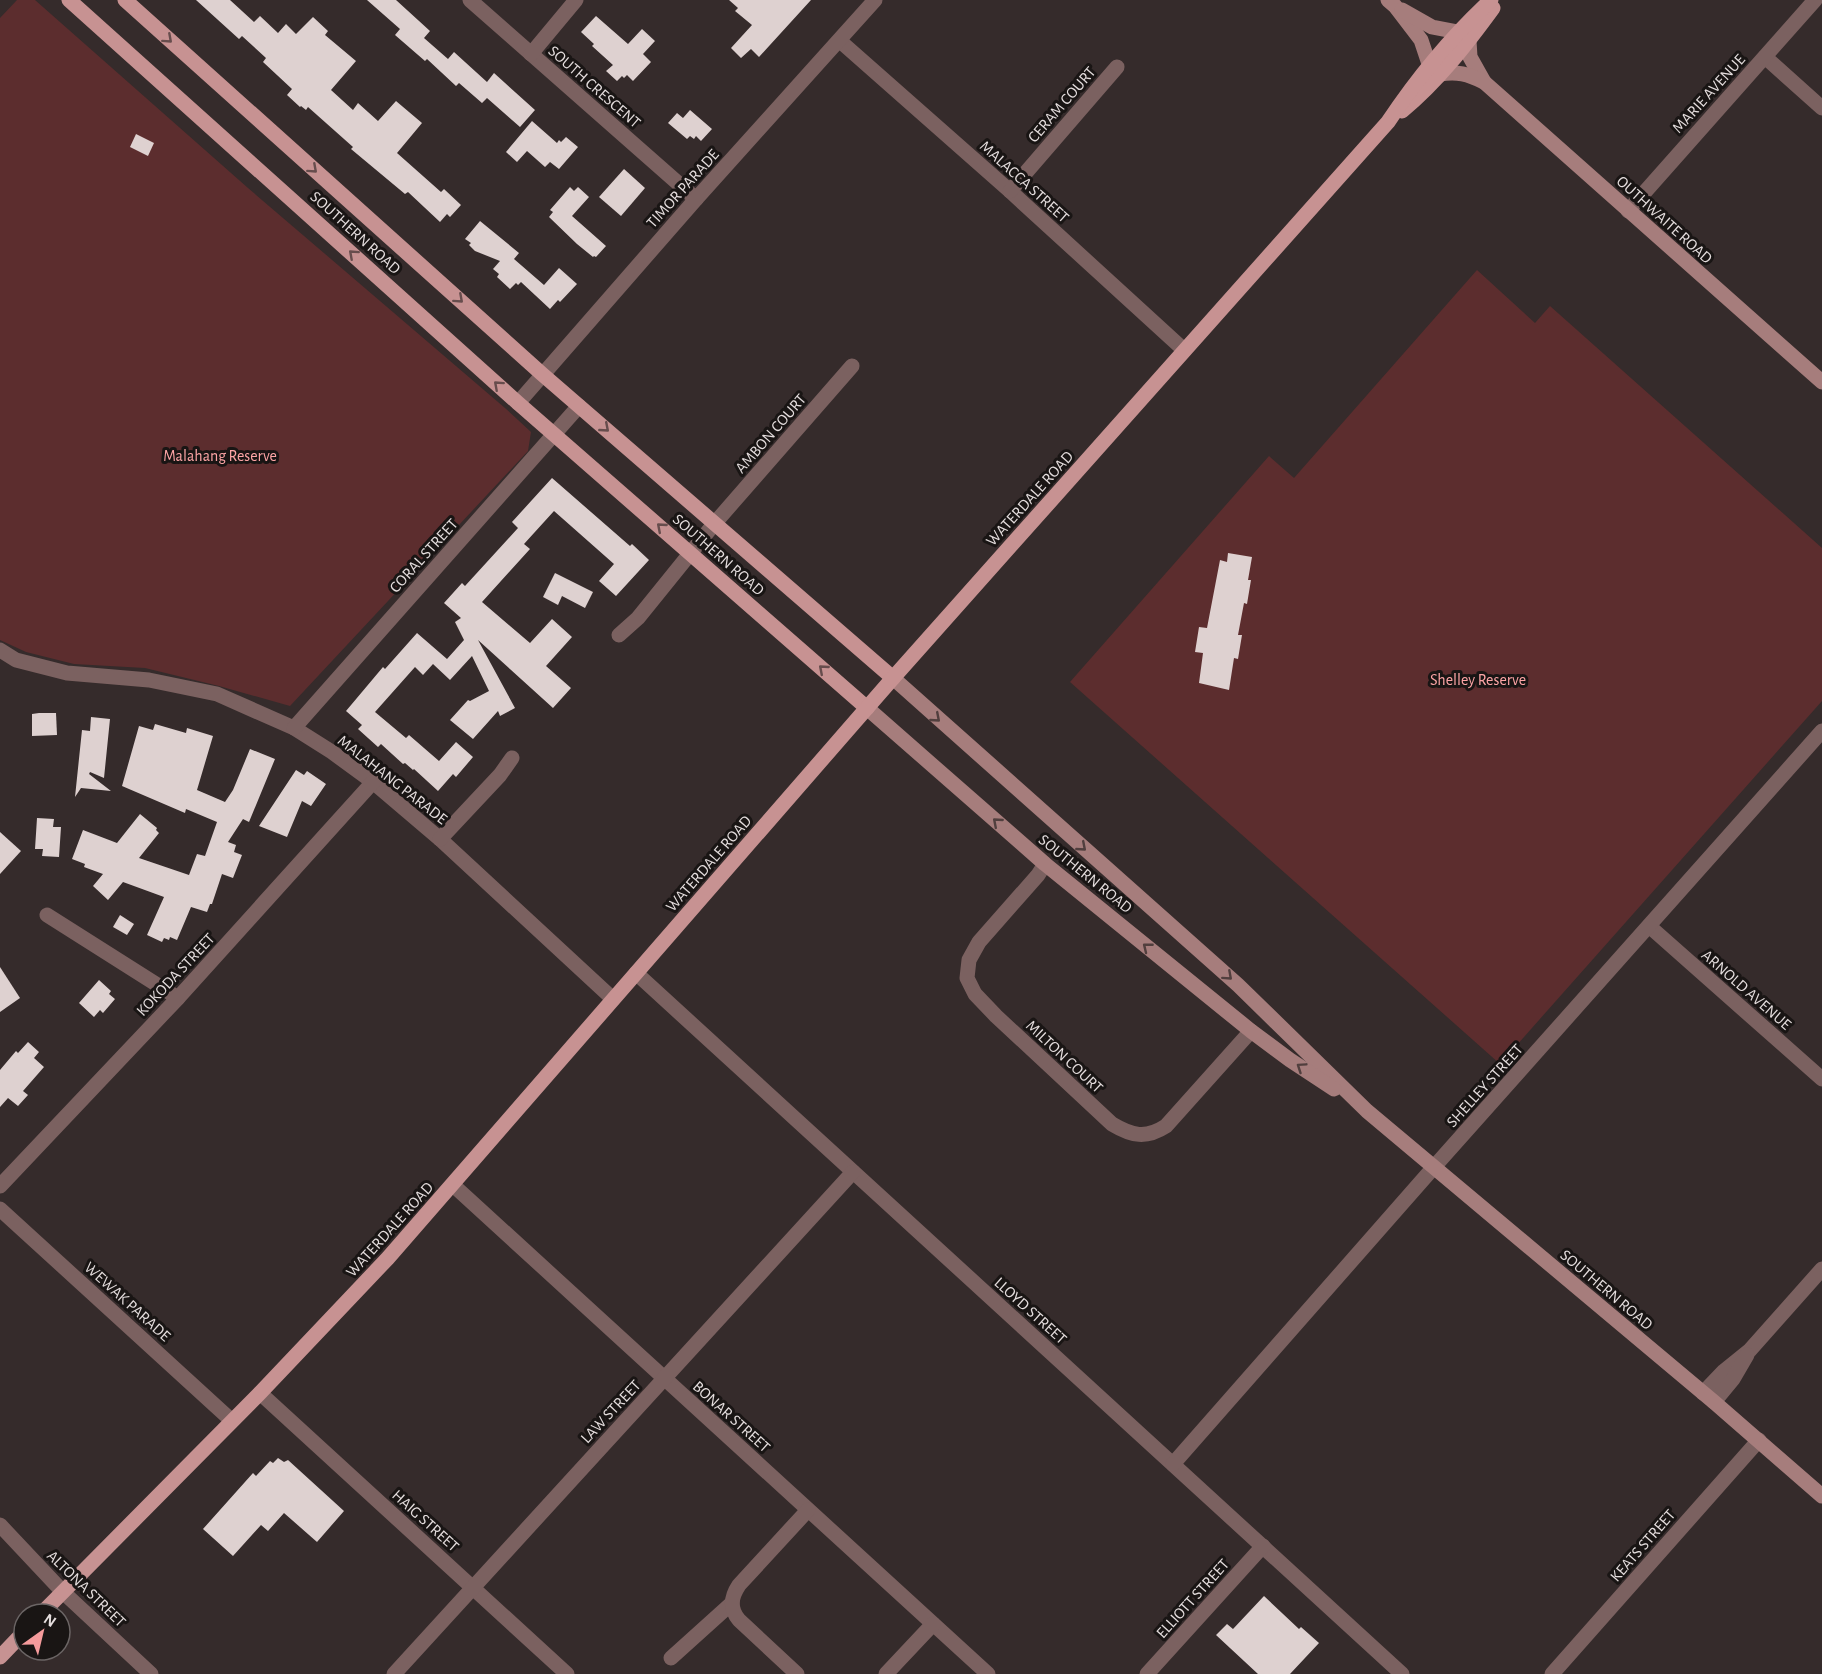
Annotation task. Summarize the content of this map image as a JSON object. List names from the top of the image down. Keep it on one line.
{"streets":{"main road":["OUTHWAITE ROAD","SOUTHERN ROAD","WATERDALE ROAD"],"street":["SOUTH CRESCENT","MARIE AVENUE","CERAM COURT","MALACCA STREET","TIMOR PARADE","AMBON COURT","CORAL STREET","MALAHANG PARADE","KOKODA STREET","ARNOLD AVENUE","MILTON COURT","SHELLEY STREET","WEWAK PARADE","LLOYD STREET","LAW STREET","BONAR STREET","HAIG STREET","KEATS STREET","ALTONA STREET","ELLIOTT STREET"]},"crossings":[["SOUTH CRESCENT","TIMOR PARADE"],["MARIE AVENUE","OUTHWAITE ROAD"],["CERAM COURT","MALACCA STREET"],["MALACCA STREET","TIMOR PARADE"],["MALACCA STREET","WATERDALE ROAD"],["TIMOR PARADE","SOUTHERN ROAD"],["OUTHWAITE ROAD","WATERDALE ROAD"],["SOUTHERN ROAD","AMBON COURT"],["SOUTHERN ROAD","WATERDALE ROAD"],["SOUTHERN ROAD","CORAL STREET"],["SOUTHERN ROAD","MILTON COURT"],["SOUTHERN ROAD","SHELLEY STREET"],["SOUTHERN ROAD","KEATS STREET"],["WATERDALE ROAD","MALAHANG PARADE"],["WATERDALE ROAD","WEWAK PARADE"],["WATERDALE ROAD","LLOYD STREET"],["WATERDALE ROAD","BONAR STREET"],["WATERDALE ROAD","HAIG STREET"],["WATERDALE ROAD","ALTONA STREET"],["CORAL STREET","MALAHANG PARADE"],["MALAHANG PARADE","KOKODA STREET"],["ARNOLD AVENUE","SHELLEY STREET"],["SHELLEY STREET","LLOYD STREET"],["LLOYD STREET","LAW STREET"],["LLOYD STREET","ELLIOTT STREET"],["LAW STREET","BONAR STREET"],["LAW STREET","HAIG STREET"]],"parks":["Malahang Reserve","Shelley Reserve"],"north":"top right"}
